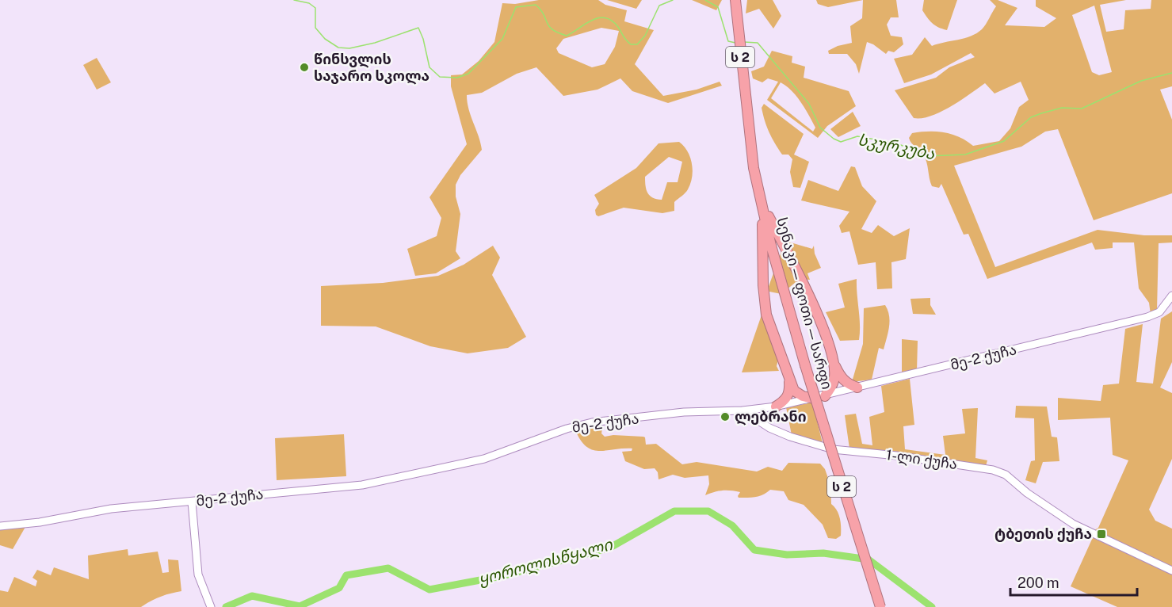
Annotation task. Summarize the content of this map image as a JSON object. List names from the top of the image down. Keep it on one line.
{"streets":{"highway":["ს 2","სენაკი — ფოთი — სარფი"],"street":["მე-2 ქუჩა","1-ლი ქუჩა"]},"crossings":[["მე-2 ქუჩა","1-ლი ქუჩა"]],"water":["სკურკუბა","ყოროლისწყალი"],"places":{"other":["წინსვლის საჯარო სკოლა","ლებრანი"],"transit":["ტბეთის ქუჩა"]},"scale_bar":"200 m"}
